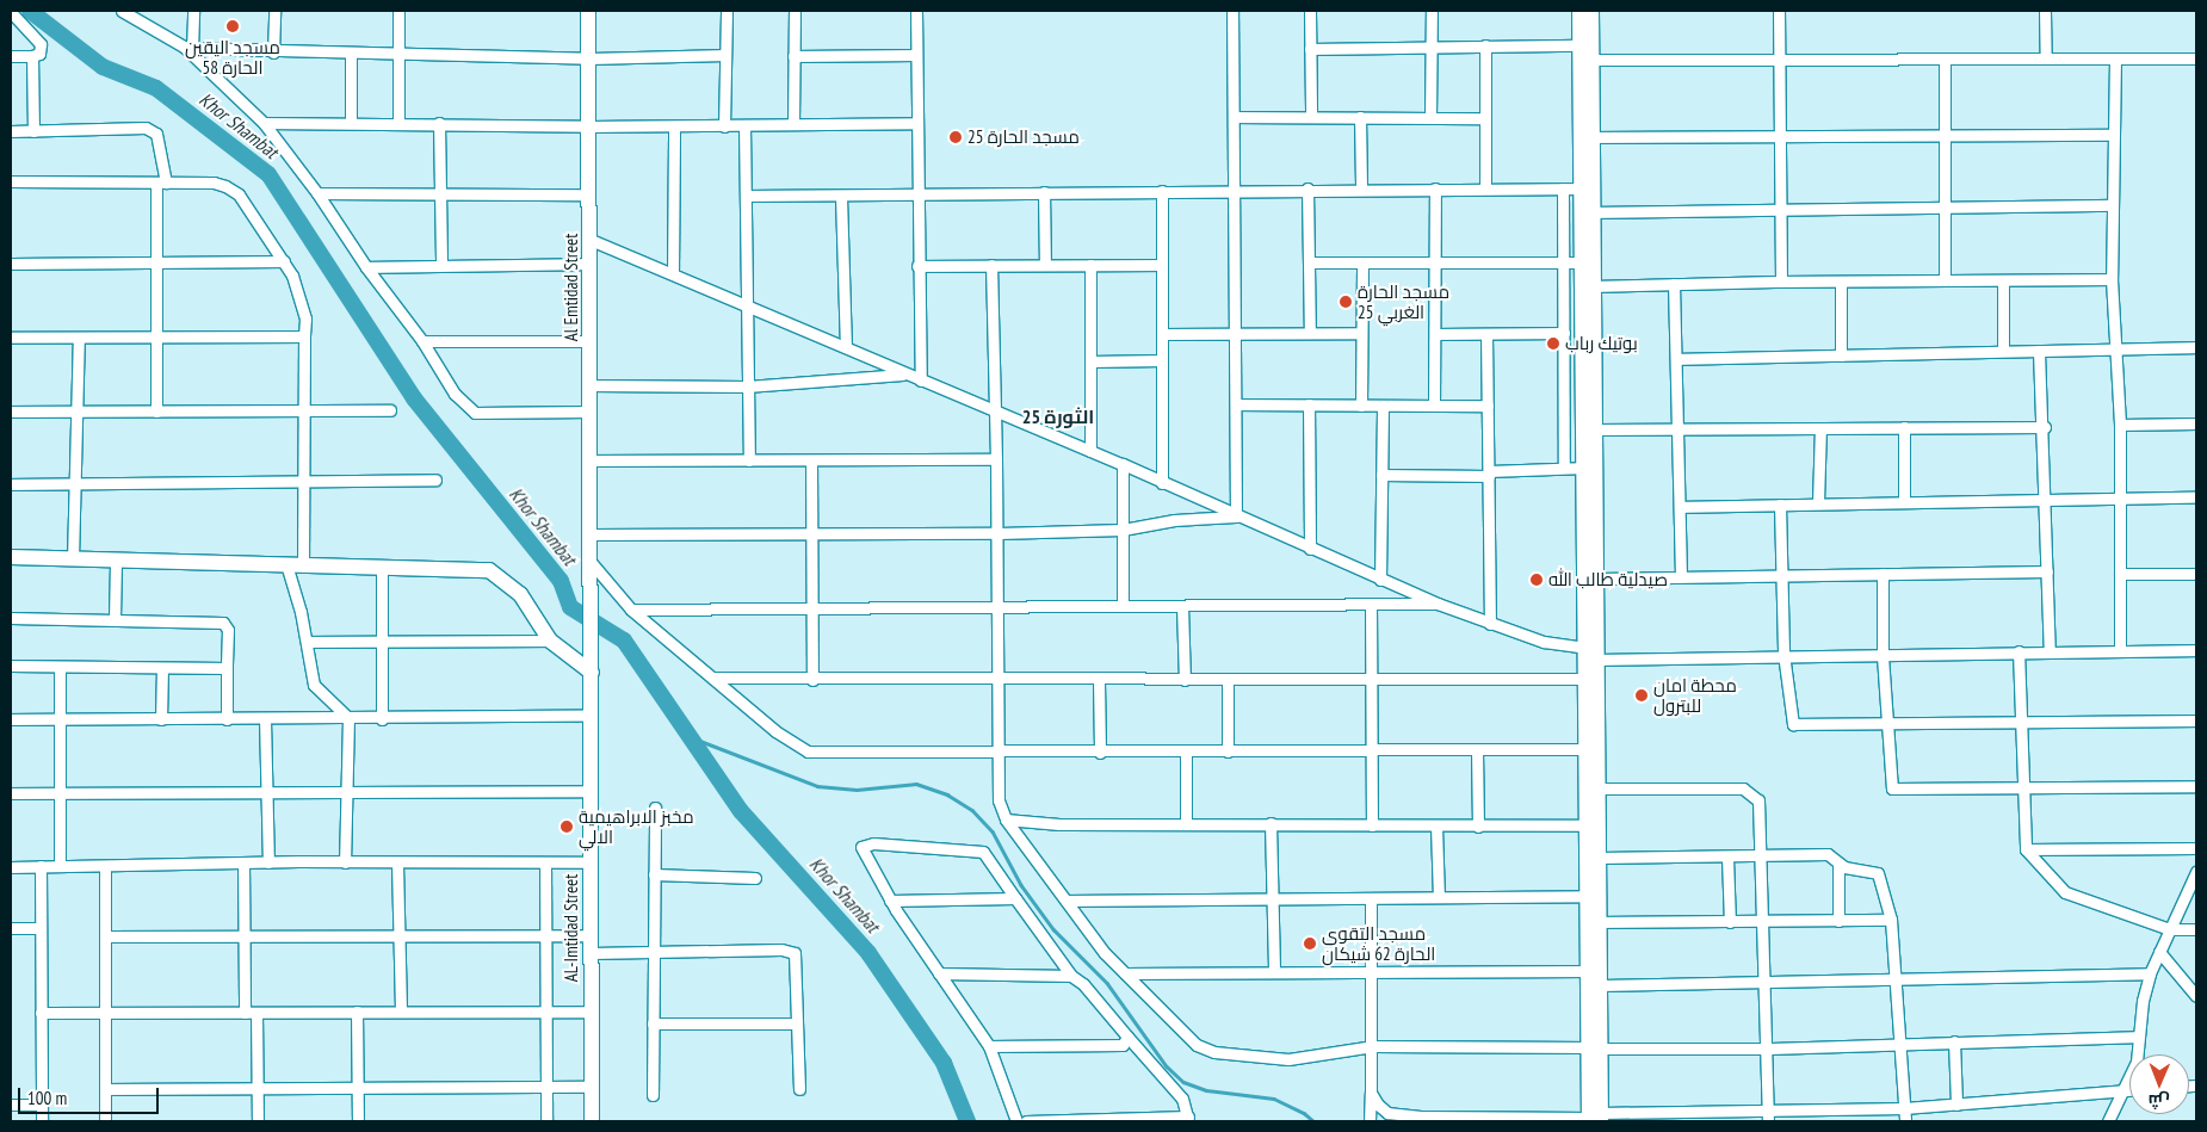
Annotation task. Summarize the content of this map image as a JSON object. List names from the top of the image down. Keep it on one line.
{"streets":{"main road":["Al Emtidad Street","AL-Imtidad Street"]},"districts":["الثورة 25"],"water":["Khor Shambat"],"places":["مسجد اليقين الحارة 58","مسجد الحارة 25","مسجد الحارة 25 الغربي","بوتيك رباب","صيدلية طالب الله","محطة امان للبترول","مخبز الابراهيمية الالي","مسجد التقوى الحارة 62 شيكان"],"scale_bar":"100 m","north":"bottom"}
